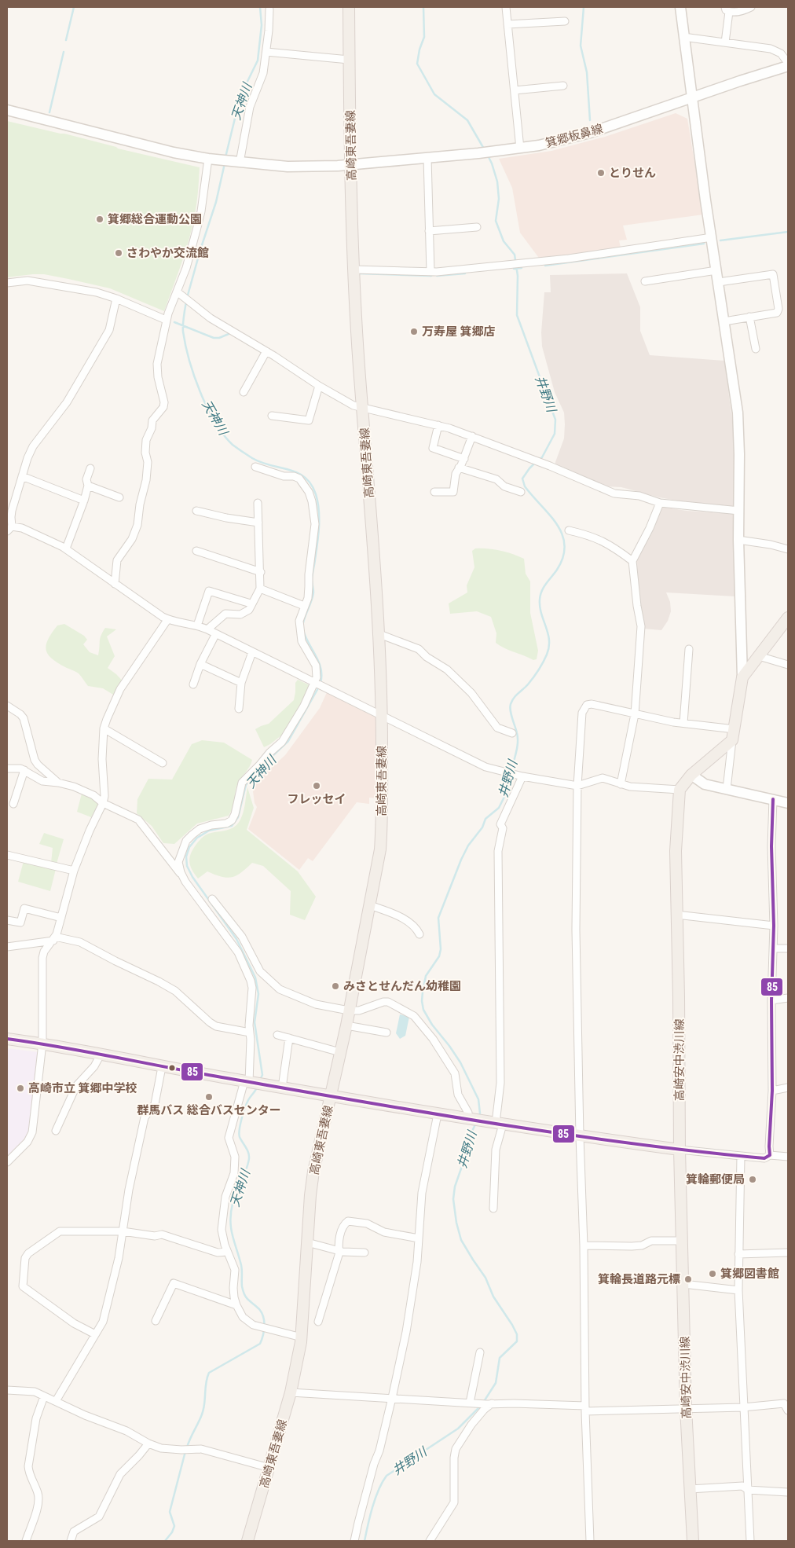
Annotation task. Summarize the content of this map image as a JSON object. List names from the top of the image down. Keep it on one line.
{"streets":{"main road":["高崎東吾妻線","高崎安中渋川線"],"street":["箕郷板鼻線"]},"crossings":[["箕郷板鼻線","高崎東吾妻線"]],"water":["天神川","井野川"],"places":["とりせん","箕郷総合運動公園","さわやか交流館","万寿屋 箕郷店","フレッセイ","みさとせんだん幼稚園","高崎市立 箕郷中学校","群馬バス 総合バスセンター","箕輪郵便局","箕郷図書館","箕輪長道路元標"],"lines":["transit line 85"]}
